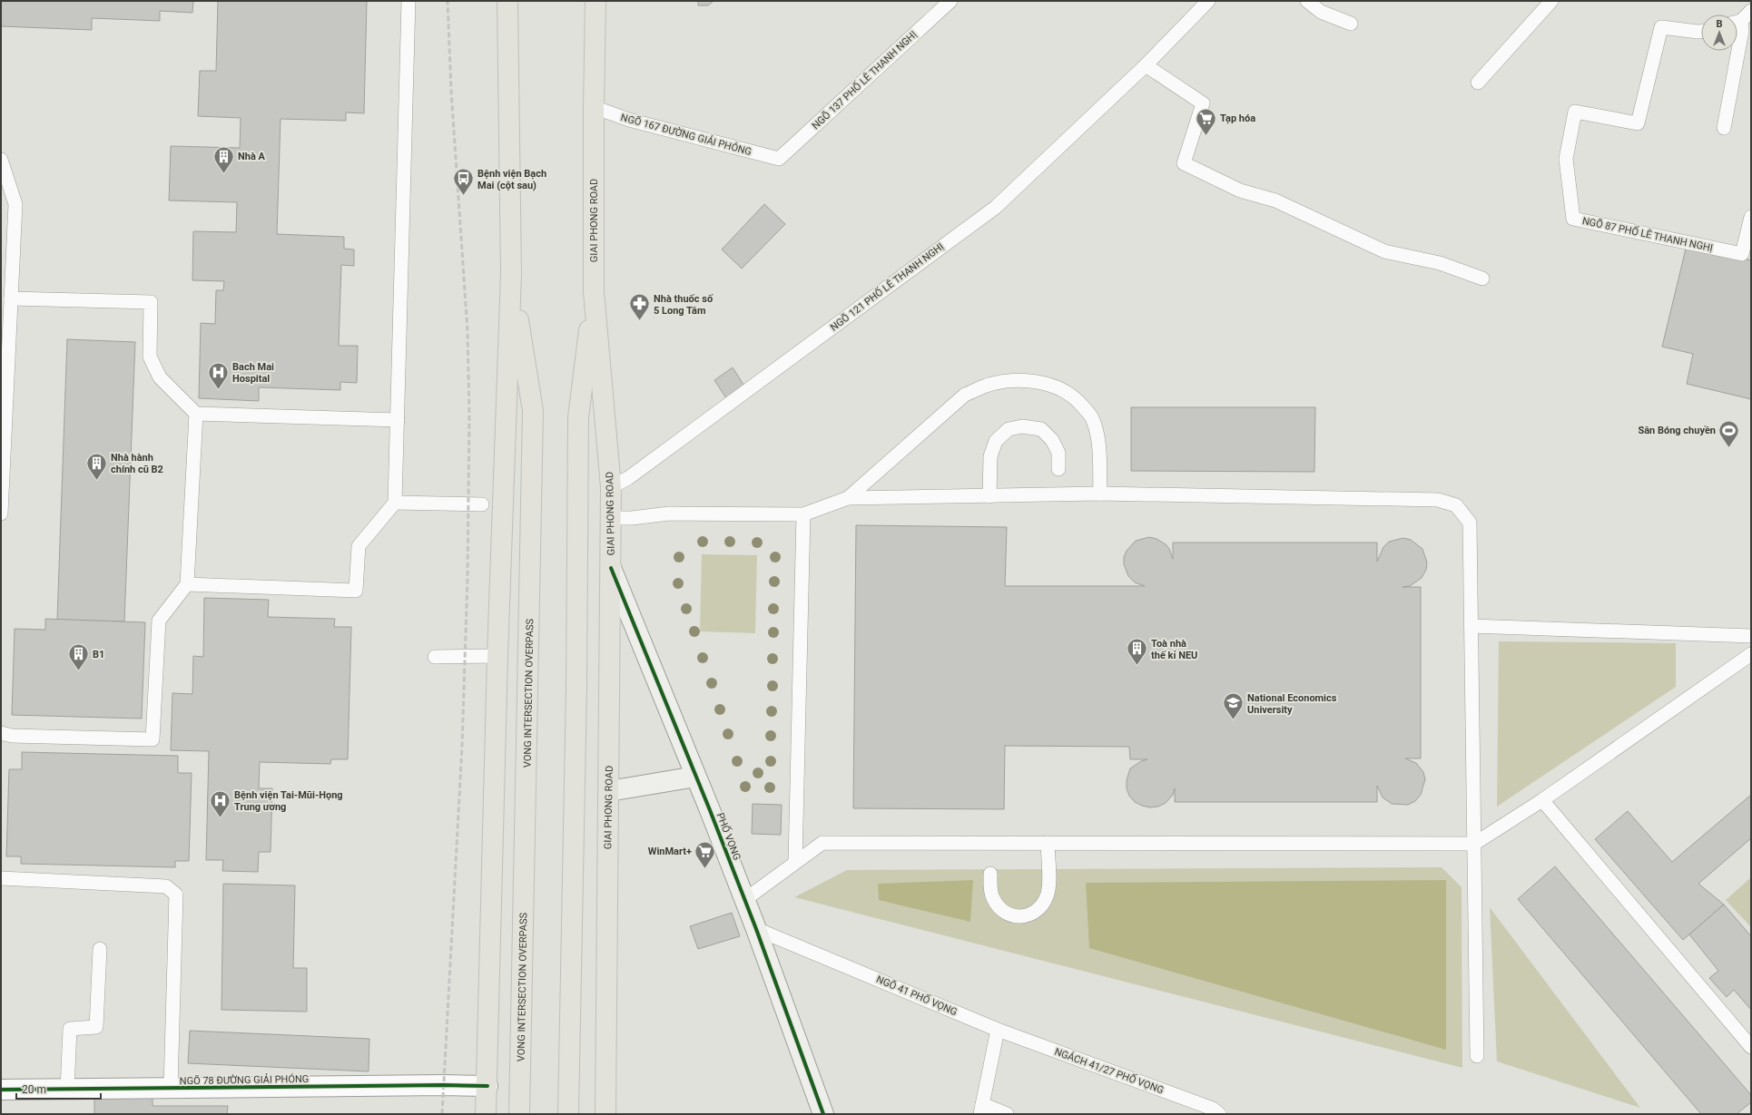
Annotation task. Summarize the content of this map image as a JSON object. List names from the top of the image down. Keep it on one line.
{"streets":{"main road":["GIAI PHONG ROAD","VONG INTERSECTION OVERPASS"],"street":["PHỐ VỌNG","NGÕ 78 ĐƯỜNG GIẢI PHÓNG"],"lane":["NGÕ 137 PHỐ LÊ THANH NGHỊ","NGÕ 167 ĐƯỜNG GIẢI PHÓNG","NGÕ 87 PHỐ LÊ THANH NGHỊ","NGÕ 121 PHỐ LÊ THANH NGHỊ","NGÕ 41 PHỐ VỌNG","NGÁCH 41/27 PHỐ VỌNG"]},"crossings":[["NGÕ 137 PHỐ LÊ THANH NGHỊ","NGÕ 167 ĐƯỜNG GIẢI PHÓNG"],["NGÕ 167 ĐƯỜNG GIẢI PHÓNG","GIAI PHONG ROAD"],["GIAI PHONG ROAD","NGÕ 121 PHỐ LÊ THANH NGHỊ"],["GIAI PHONG ROAD","PHỐ VỌNG"],["PHỐ VỌNG","NGÕ 41 PHỐ VỌNG"],["NGÕ 41 PHỐ VỌNG","NGÁCH 41/27 PHỐ VỌNG"]],"places":{"supermarket":["Tạp hóa","WinMart+"],"building":["Nhà A","Nhà hành chính cũ B2","Toà nhà thế kỉ NEU","B1"],"bus stop":["Bệnh viện Bạch Mai (cột sau)"],"pharmacy":["Nhà thuốc số 5 Long Tâm"],"hospital":["Bach Mai Hospital","Bệnh viện Tai-Mũi-Họng Trung ương"],"sports":["Sân Bóng chuyền"],"school or university":["National Economics University"]},"scale_bar":"20 m","north":"top"}
